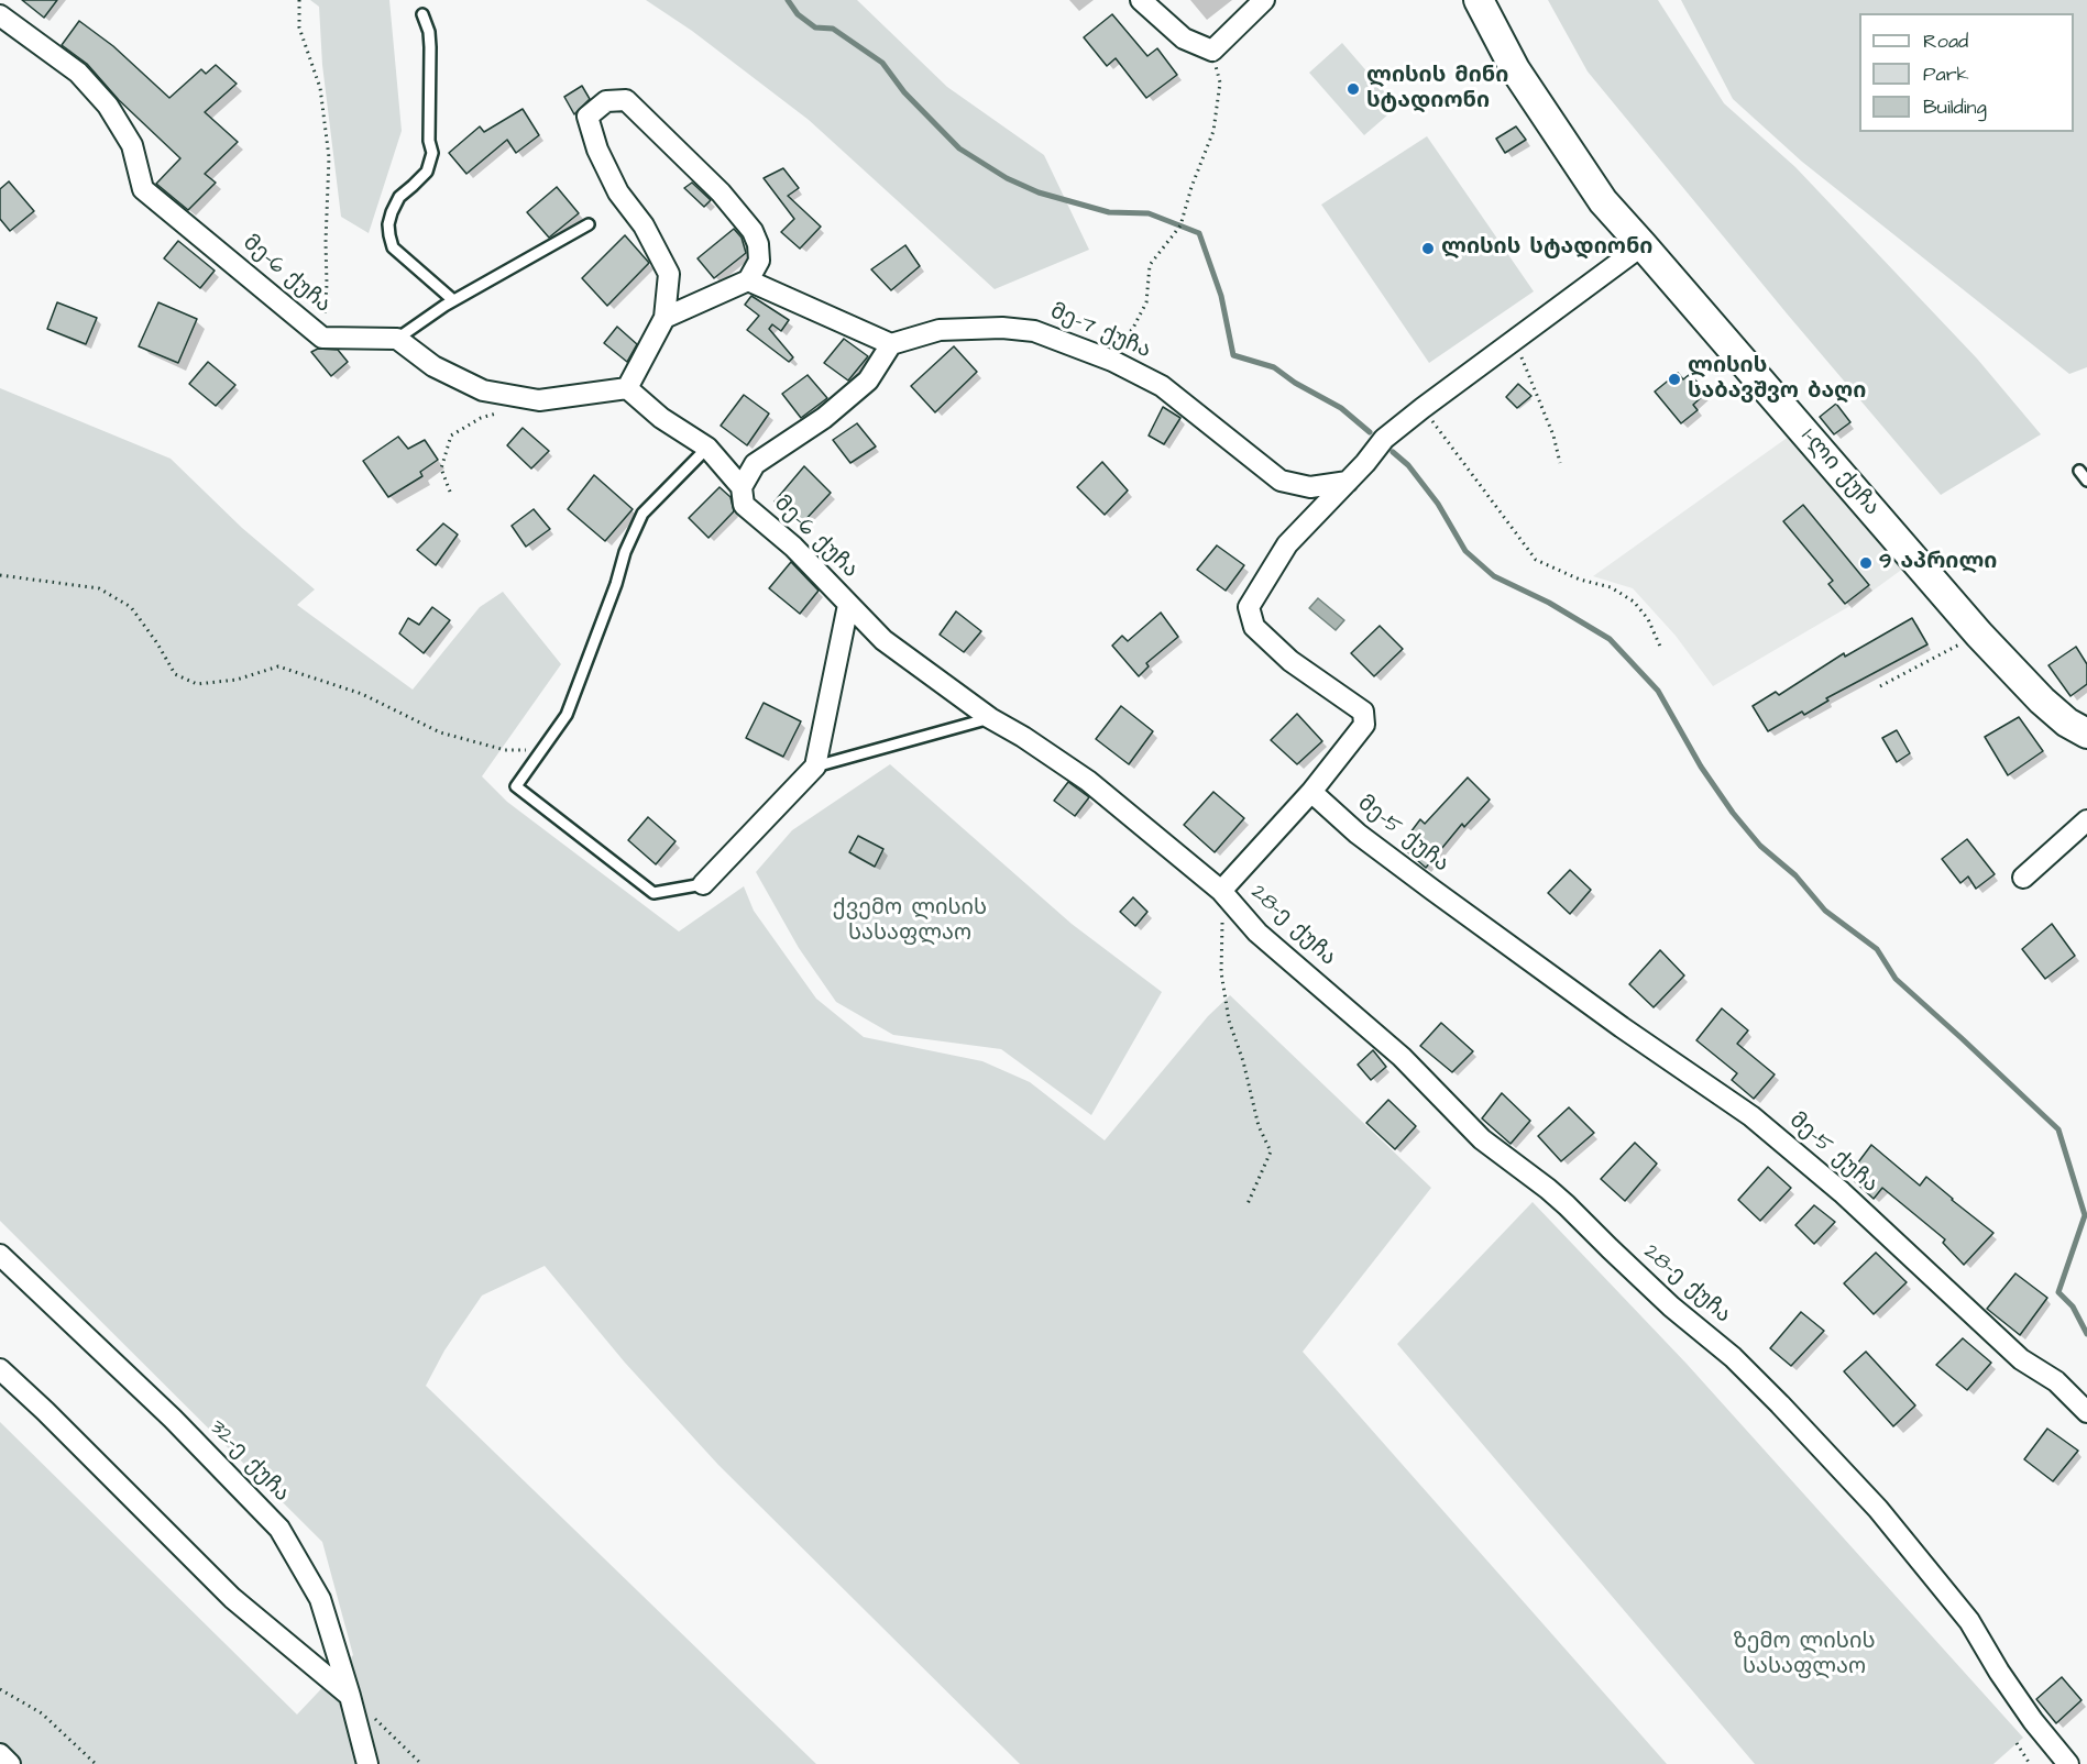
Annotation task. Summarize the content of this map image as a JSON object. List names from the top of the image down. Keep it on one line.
{"streets":{"main road":["1-ლი ქუჩა"],"street":["მე-6 ქუჩა","მე-7 ქუჩა","მე-5 ქუჩა","28-ე ქუჩა","32-ე ქუჩა"]},"crossings":[["მე-6 ქუჩა","28-ე ქუჩა"]],"parks":["ქვემო ლისის სასაფლაო","ზემო ლისის სასაფლაო"],"places":["ლისის მინი სტადიონი","ლისის სტადიონი","ლისის საბავშვო ბაღი","9 აპრილი"],"legend":["Road","Park","Building"]}
